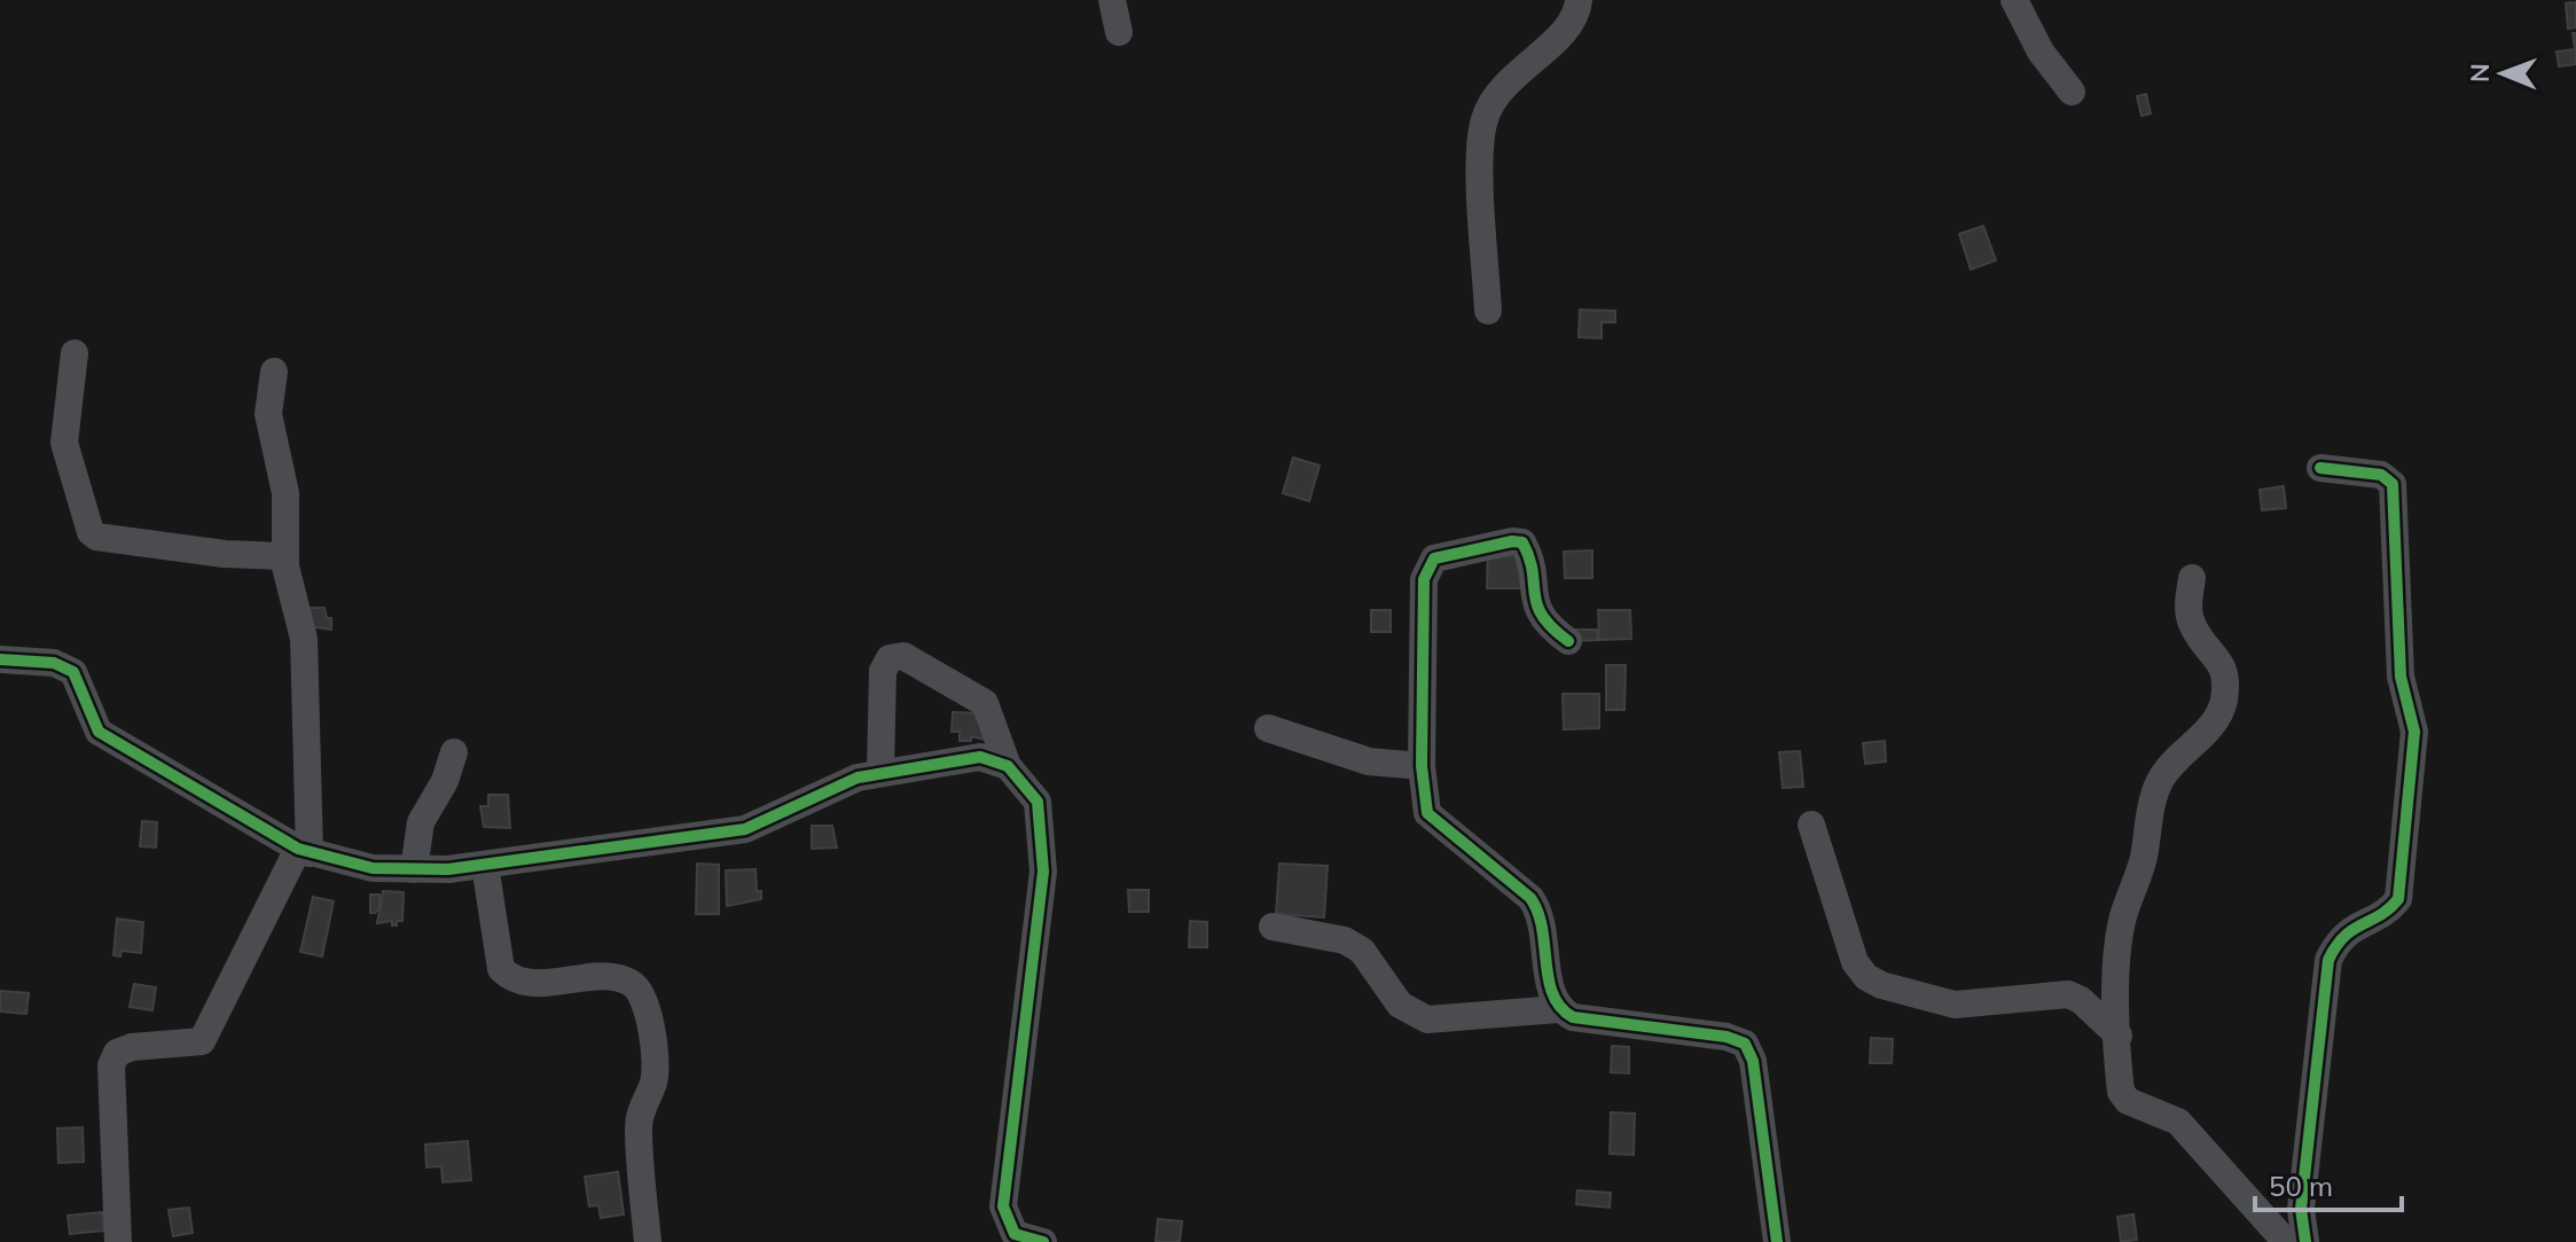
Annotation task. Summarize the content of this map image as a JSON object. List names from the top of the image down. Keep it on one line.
{"scale_bar":"50 m","north":"left"}
